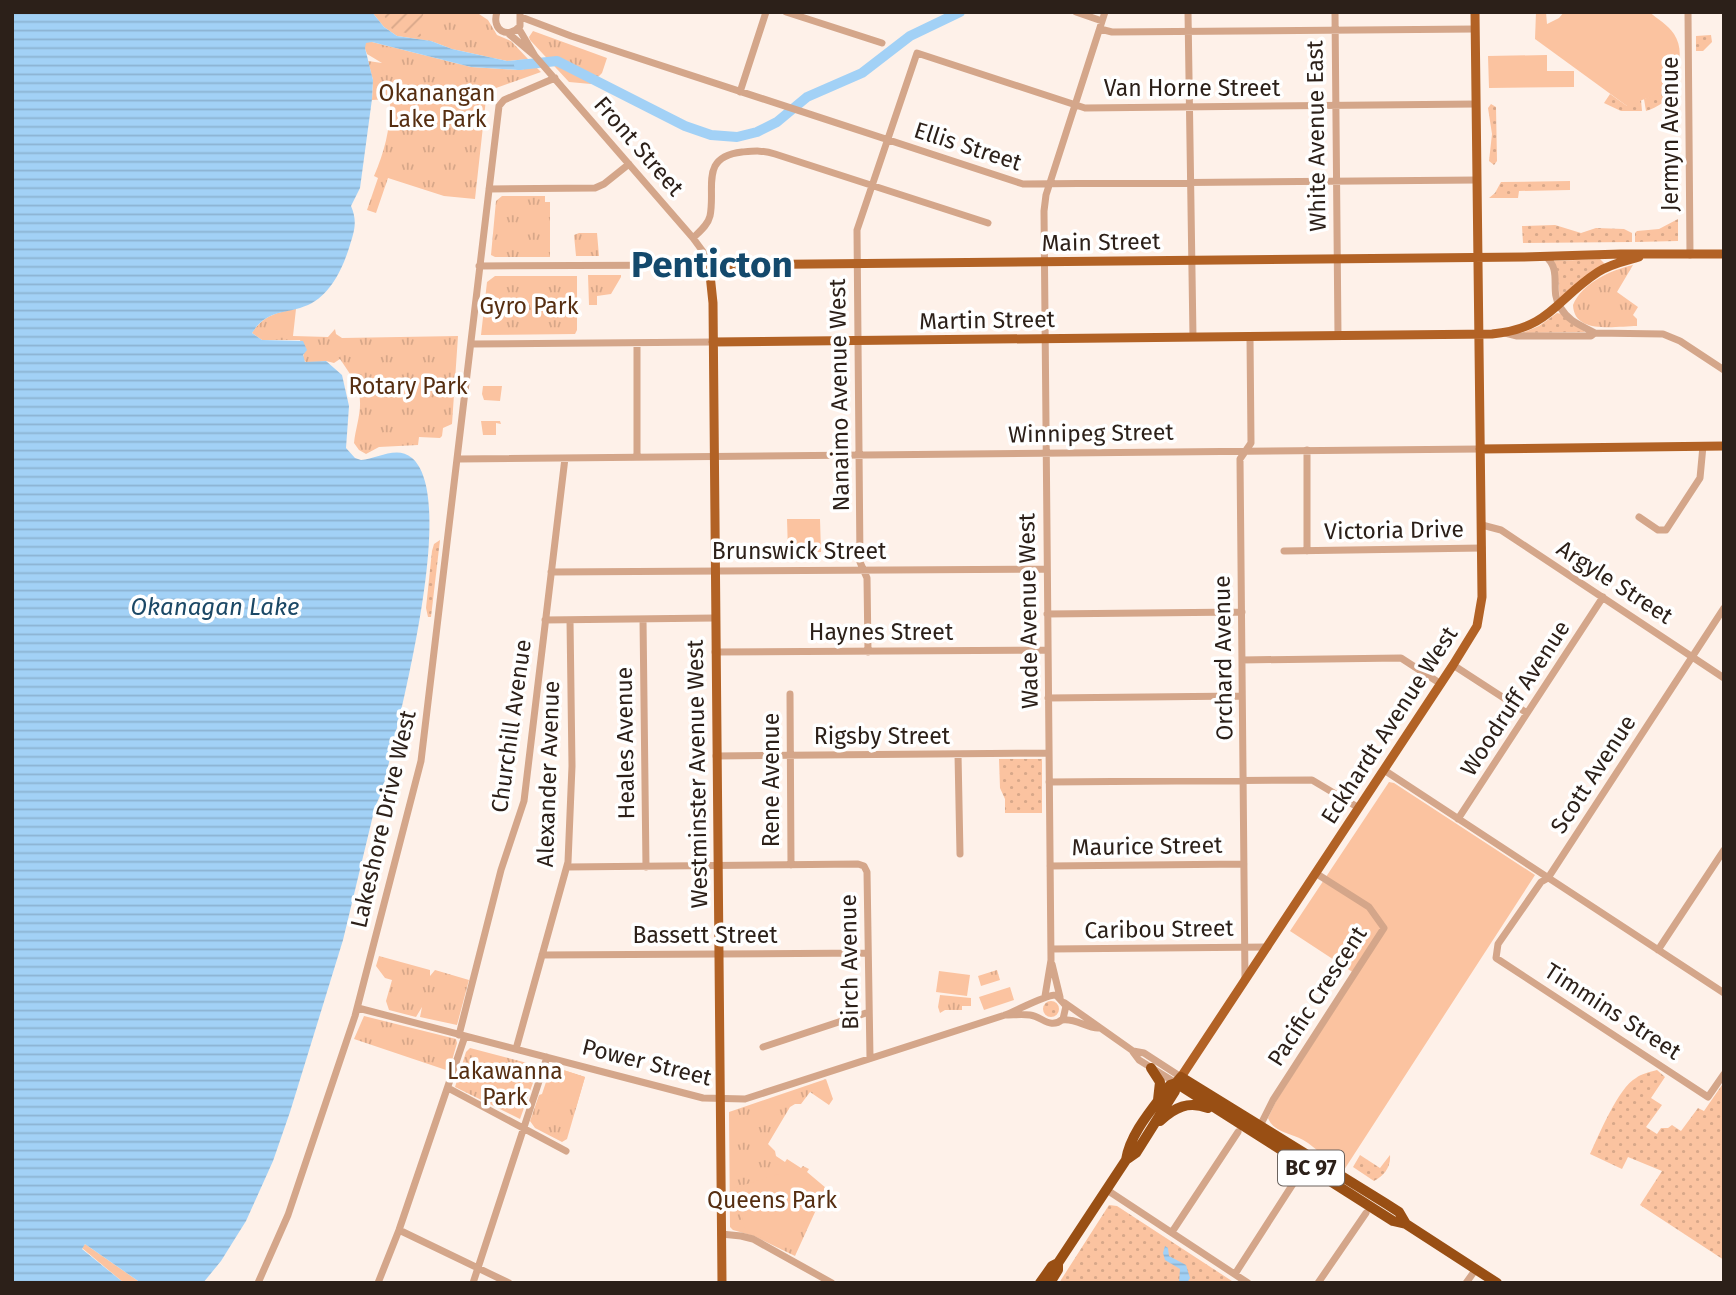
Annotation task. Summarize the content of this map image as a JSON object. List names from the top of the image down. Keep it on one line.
{"streets":{"highway":["Eckhardt Avenue West","BC 97"],"main road":["Main Street","Martin Street","Winnipeg Street","Westminster Avenue West"],"street":["Van Horne Street","Jermyn Avenue","White Avenue East","Front Street","Ellis Street","Nanaimo Avenue West","Victoria Drive","Brunswick Street","Argyle Street","Wade Avenue West","Haynes Street","Orchard Avenue","Woodruff Avenue","Churchill Avenue","Rigsby Street","Heales Avenue","Alexander Avenue","Scott Avenue","Rene Avenue","Lakeshore Drive West","Maurice Street","Caribou Street","Bassett Street","Birch Avenue","Pacific Crescent","Timmins Street","Power Street"]},"crossings":[["Van Horne Street","White Avenue East"],["Van Horne Street","Nanaimo Avenue West"],["Van Horne Street","Wade Avenue West"],["Van Horne Street","Eckhardt Avenue West"],["Jermyn Avenue","Main Street"],["White Avenue East","Ellis Street"],["White Avenue East","Main Street"],["White Avenue East","Martin Street"],["Front Street","Ellis Street"],["Front Street","Main Street"],["Front Street","Westminster Avenue West"],["Front Street","Lakeshore Drive West"],["Ellis Street","Nanaimo Avenue West"],["Ellis Street","Wade Avenue West"],["Ellis Street","Eckhardt Avenue West"],["Main Street","Martin Street"],["Main Street","Nanaimo Avenue West"],["Main Street","Wade Avenue West"],["Main Street","Eckhardt Avenue West"],["Main Street","Westminster Avenue West"],["Main Street","Lakeshore Drive West"],["Martin Street","Nanaimo Avenue West"],["Martin Street","Wade Avenue West"],["Martin Street","Orchard Avenue"],["Martin Street","Eckhardt Avenue West"],["Martin Street","Westminster Avenue West"],["Martin Street","Lakeshore Drive West"],["Nanaimo Avenue West","Winnipeg Street"],["Nanaimo Avenue West","Brunswick Street"],["Nanaimo Avenue West","Haynes Street"],["Winnipeg Street","Victoria Drive"],["Winnipeg Street","Wade Avenue West"],["Winnipeg Street","Orchard Avenue"],["Winnipeg Street","Eckhardt Avenue West"],["Winnipeg Street","Churchill Avenue"],["Winnipeg Street","Westminster Avenue West"],["Winnipeg Street","Lakeshore Drive West"],["Victoria Drive","Eckhardt Avenue West"],["Brunswick Street","Wade Avenue West"],["Brunswick Street","Churchill Avenue"],["Brunswick Street","Westminster Avenue West"],["Argyle Street","Woodruff Avenue"],["Argyle Street","Eckhardt Avenue West"],["Argyle Street","Scott Avenue"],["Wade Avenue West","Haynes Street"],["Wade Avenue West","Rigsby Street"],["Wade Avenue West","Maurice Street"],["Wade Avenue West","Caribou Street"],["Wade Avenue West","Power Street"],["Haynes Street","Westminster Avenue West"],["Orchard Avenue","Eckhardt Avenue West"],["Orchard Avenue","Maurice Street"],["Orchard Avenue","Caribou Street"],["Eckhardt Avenue West","Caribou Street"],["Eckhardt Avenue West","Pacific Crescent"],["Eckhardt Avenue West","BC 97"],["Churchill Avenue","Power Street"],["Rigsby Street","Westminster Avenue West"],["Rigsby Street","Rene Avenue"],["Alexander Avenue","Bassett Street"],["Alexander Avenue","Power Street"],["Westminster Avenue West","Bassett Street"],["Westminster Avenue West","Power Street"],["Scott Avenue","Timmins Street"],["Rene Avenue","Birch Avenue"],["Lakeshore Drive West","Power Street"],["Bassett Street","Birch Avenue"],["Birch Avenue","Power Street"],["Pacific Crescent","BC 97"]],"districts":["Penticton"],"water":["Okanagan Lake"],"parks":["Okanangan Lake Park","Gyro Park","Rotary Park","Lakawanna Park","Queens Park"]}
